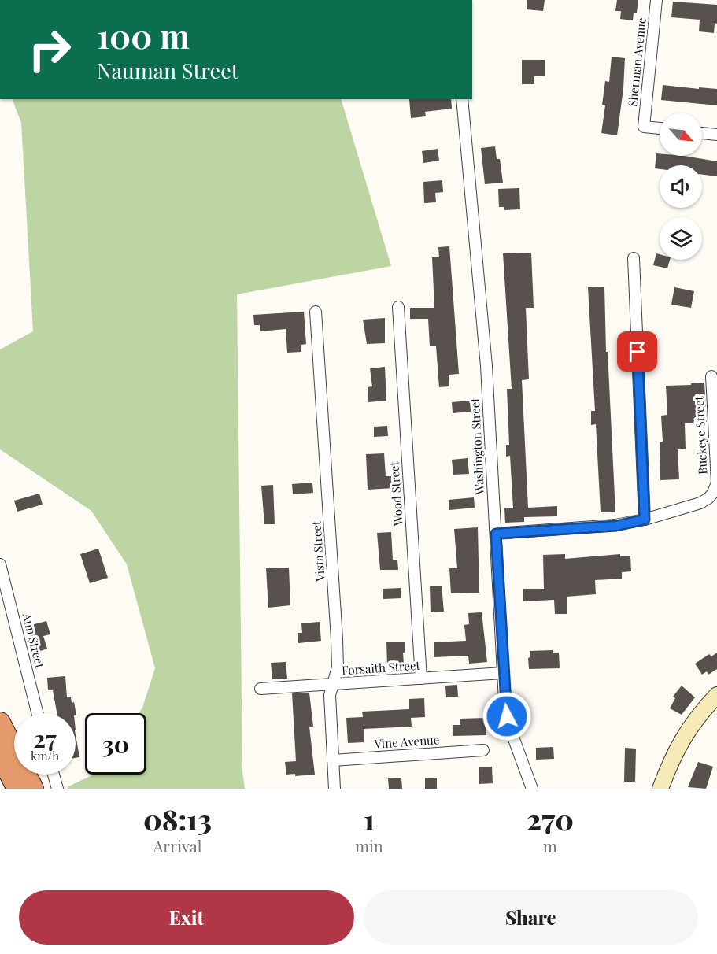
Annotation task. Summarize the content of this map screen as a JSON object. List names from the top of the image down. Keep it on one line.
{"streets":{"street":["Sherman Avenue","Buckeye Street","Washington Street","Wood Street","Vista Street","Ann Street","Forsaith Street","Vine Avenue"]},"crossings":[["Washington Street","Forsaith Street"],["Wood Street","Forsaith Street"],["Vista Street","Forsaith Street"],["Vista Street","Vine Avenue"]],"north":"bottom right","page":{"turn":["100 m","Nauman Street"],"speed":"27 km/h","limit":"30","eta":["08:13","Arrival","1","min","270","m"],"buttons":["Exit","Share"]}}
